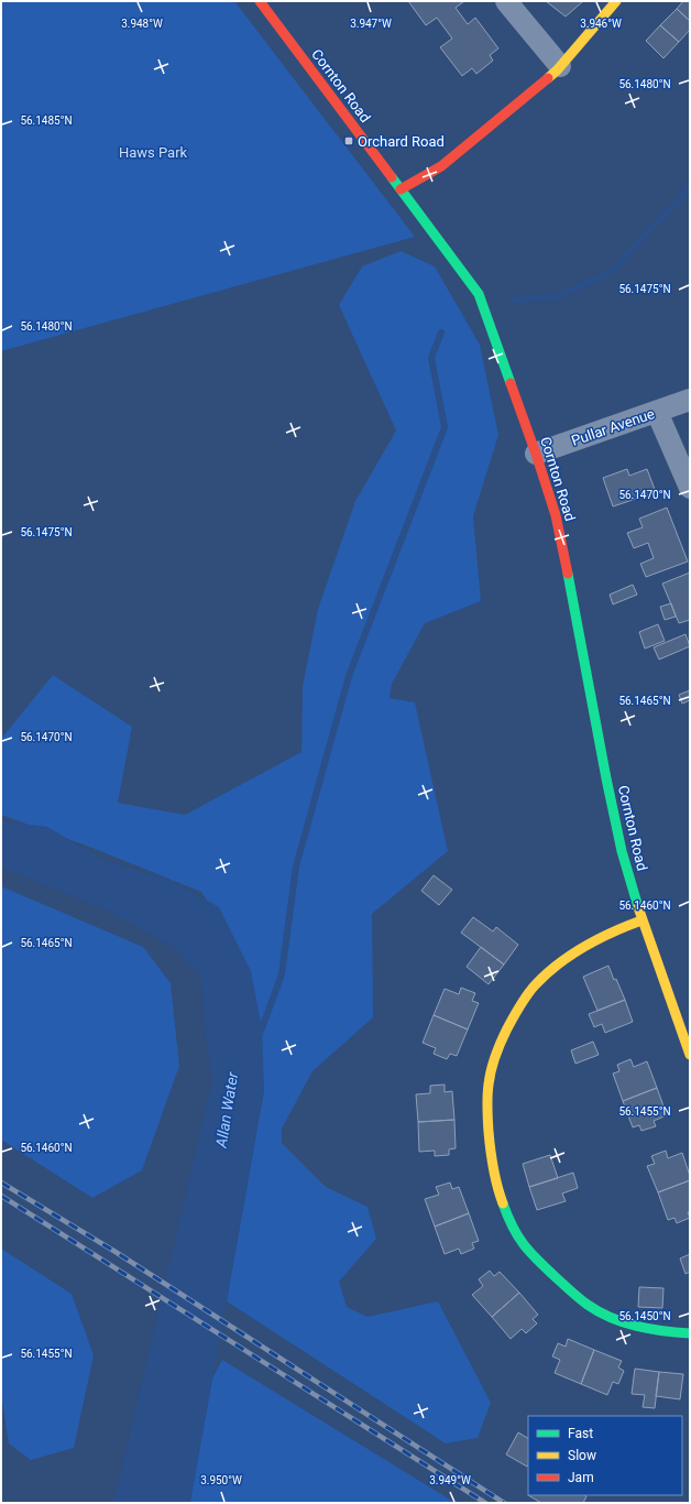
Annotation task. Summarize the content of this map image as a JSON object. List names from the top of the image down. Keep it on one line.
{"streets":{"main road":["Cornton Road"],"street":["Pullar Avenue"]},"crossings":[["Cornton Road","Pullar Avenue"]],"water":["Allan Water"],"parks":["Haws Park"],"places":{"transit":["Orchard Road"]},"legend":["Fast","Slow","Jam"],"coordinates":["3.948°W","3.947°W","3.946°W","56.1480°N","56.1485°N","56.1475°N","56.1470°N","56.1465°N","56.1460°N","56.1455°N","56.1450°N","3.950°W","3.949°W"]}
